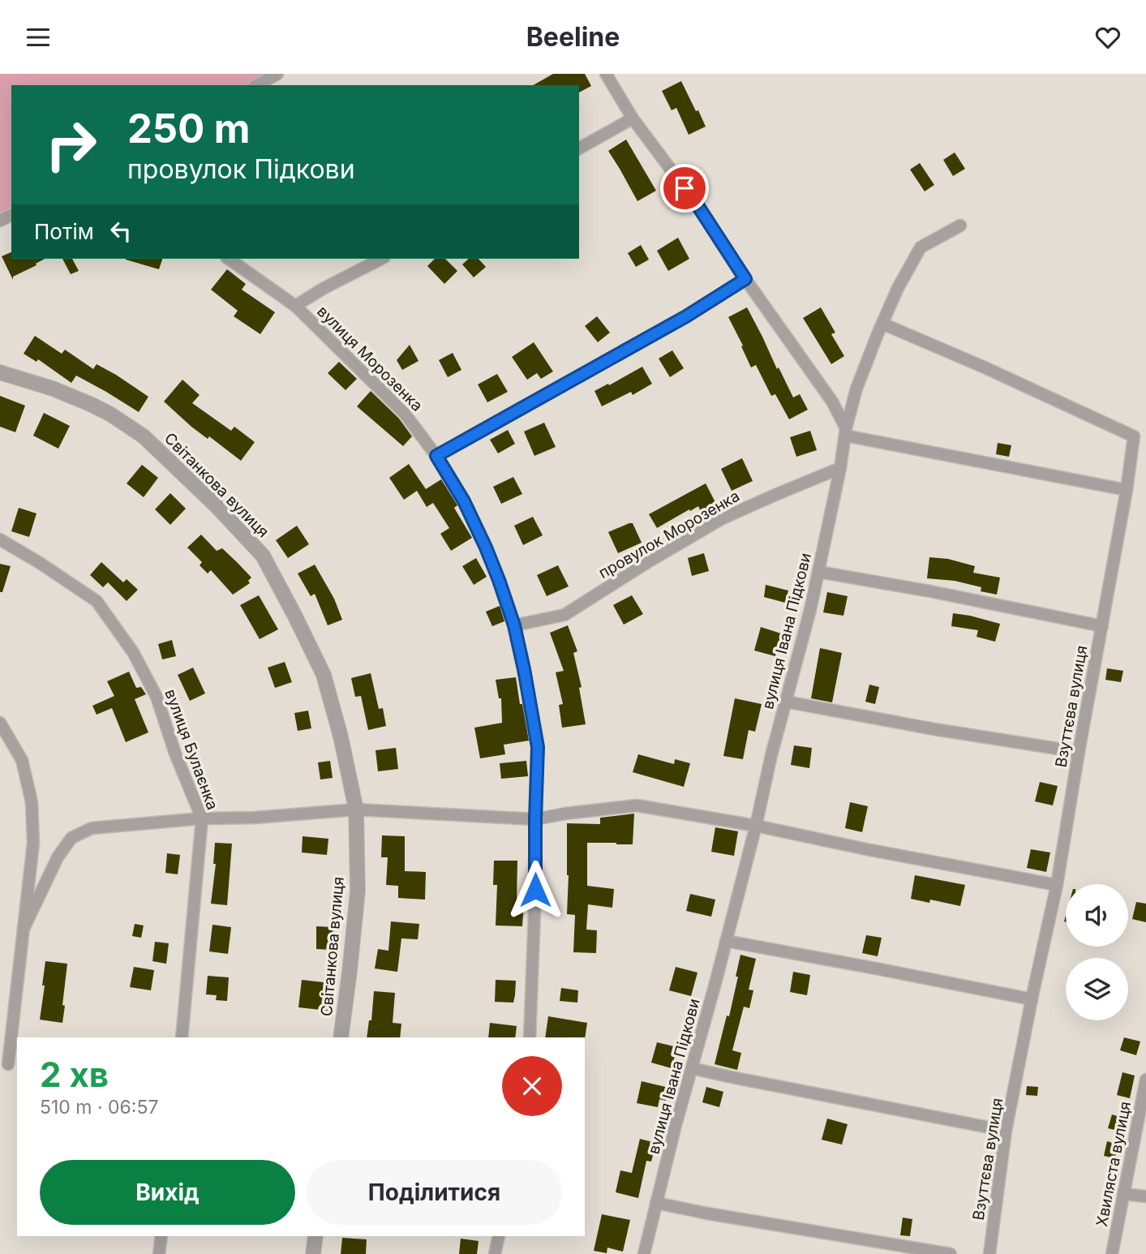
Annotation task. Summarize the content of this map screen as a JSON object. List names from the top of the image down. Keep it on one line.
{"streets":{"street":["вулиця Морозенка","Світанкова вулиця","провулок Морозенка","вулиця Івана Підкови","Взуттєва вулиця","вулиця Булаєнка","Хвиляста вулиця"]},"crossings":[["вулиця Морозенка","провулок Морозенка"],["провулок Морозенка","вулиця Івана Підкови"],["вулиця Івана Підкови","Взуттєва вулиця"]],"page":{"header":"Beeline","turn":["250 m","провулок Підкови"],"then":"Потім","heading":["2 хв","510 m · 06:57"],"buttons":["Вихід","Поділитися"]}}
